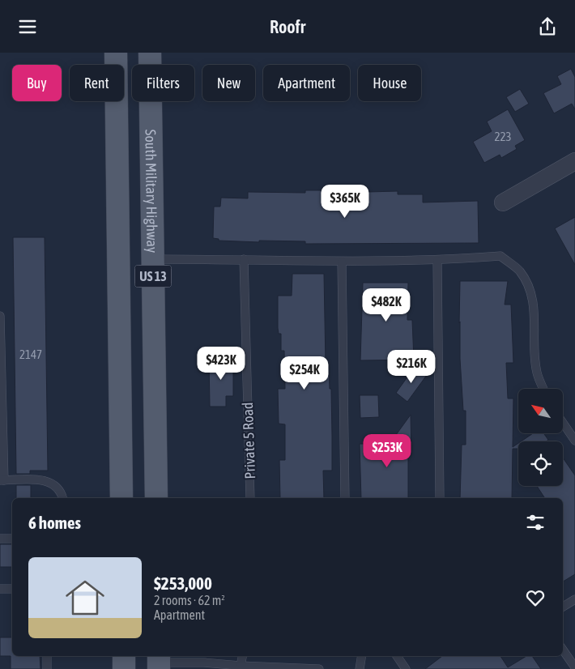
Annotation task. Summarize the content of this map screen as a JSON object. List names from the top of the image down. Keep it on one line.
{"streets":{"main road":["South Military Highway","US 13"],"lane":["Private 5 Road"]},"house_numbers":["223","2147"],"north":"top left","page":{"header":"Roofr","chip":["Buy","Rent","Filters","New","Apartment","House"],"price":["$365K","$482K","$423K","$216K","$254K","$253K"],"heading":"6 homes","list":[{"name":"$253,000","note":"2 rooms · 62 m² · Apartment"}]}}
